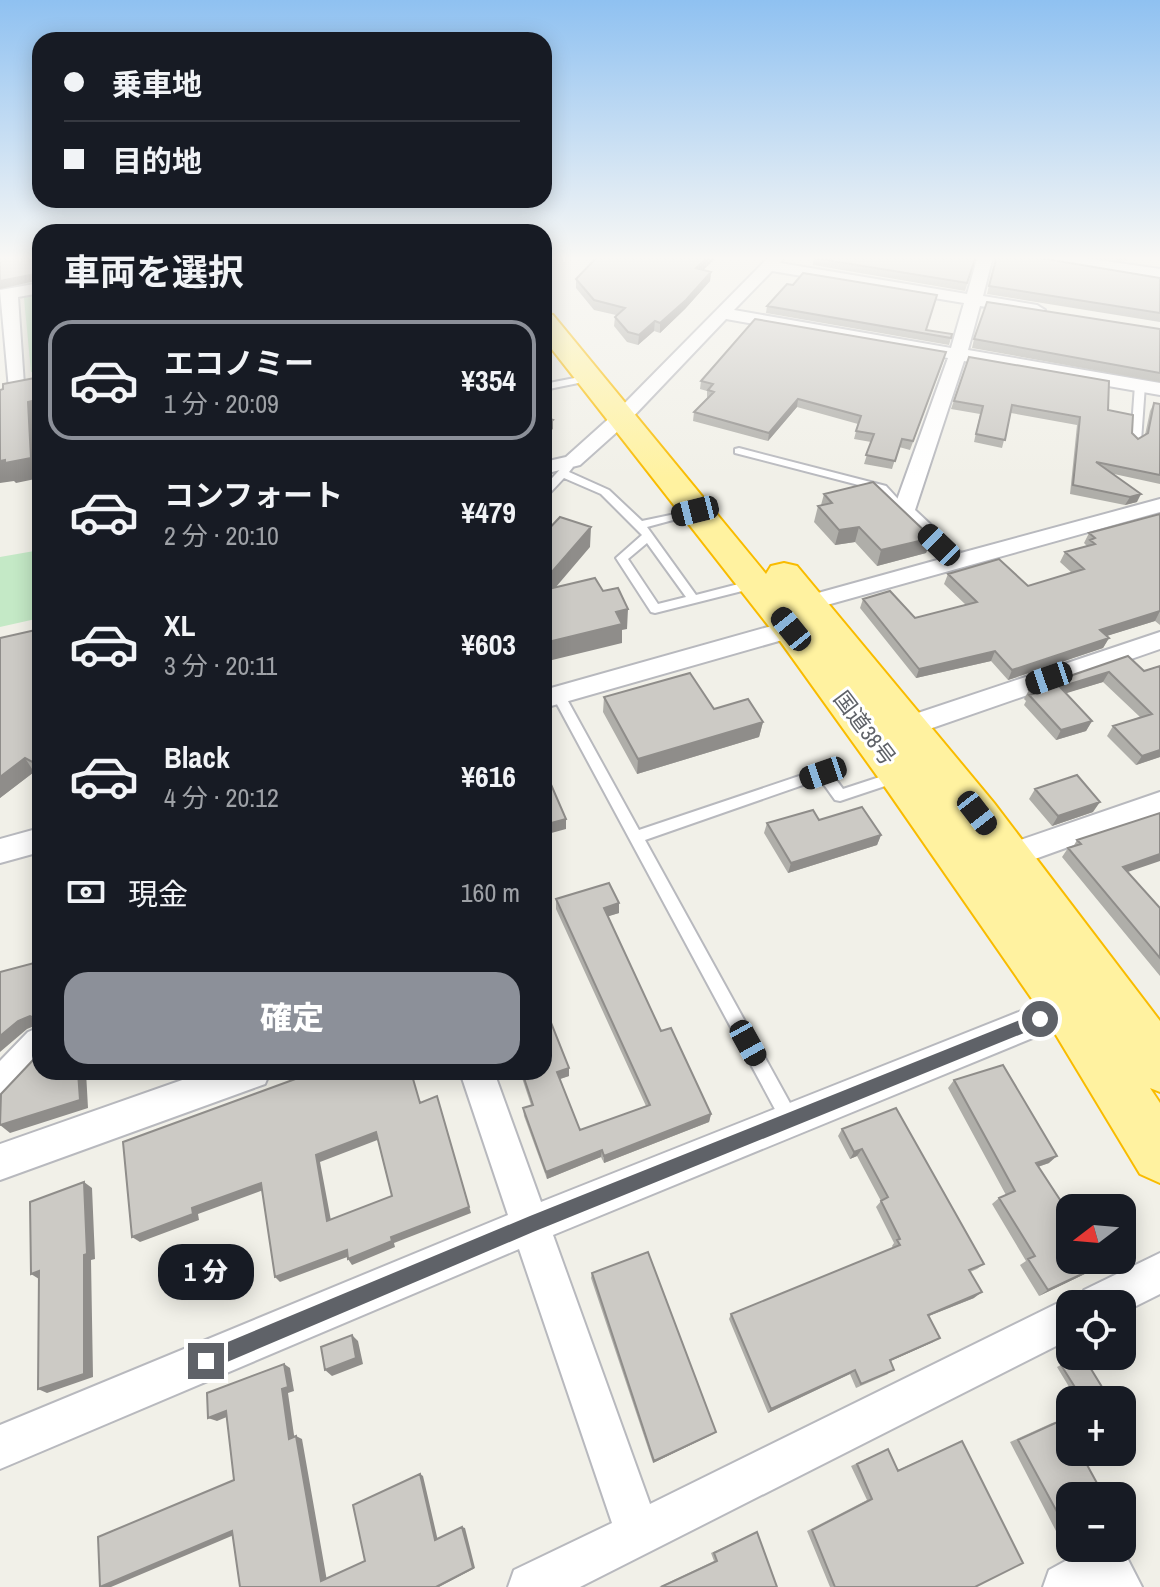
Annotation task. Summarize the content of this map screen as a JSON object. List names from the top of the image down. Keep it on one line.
{"streets":{"highway":["国道38号"]},"north":"left","page":{"banner":["乗車地","目的地"],"heading":"車両を選択","list":[{"name":"エコノミー","note":"1 分 · 20:09","value":"¥354"},{"name":"コンフォート","note":"2 分 · 20:10","value":"¥479"},{"name":"XL","note":"3 分 · 20:11","value":"¥603"},{"name":"Black","note":"4 分 · 20:12","value":"¥616"}],"pay":["現金","160 m"],"buttons":"確定","map_buttons":["+","−"],"bubble":"1 分"}}
